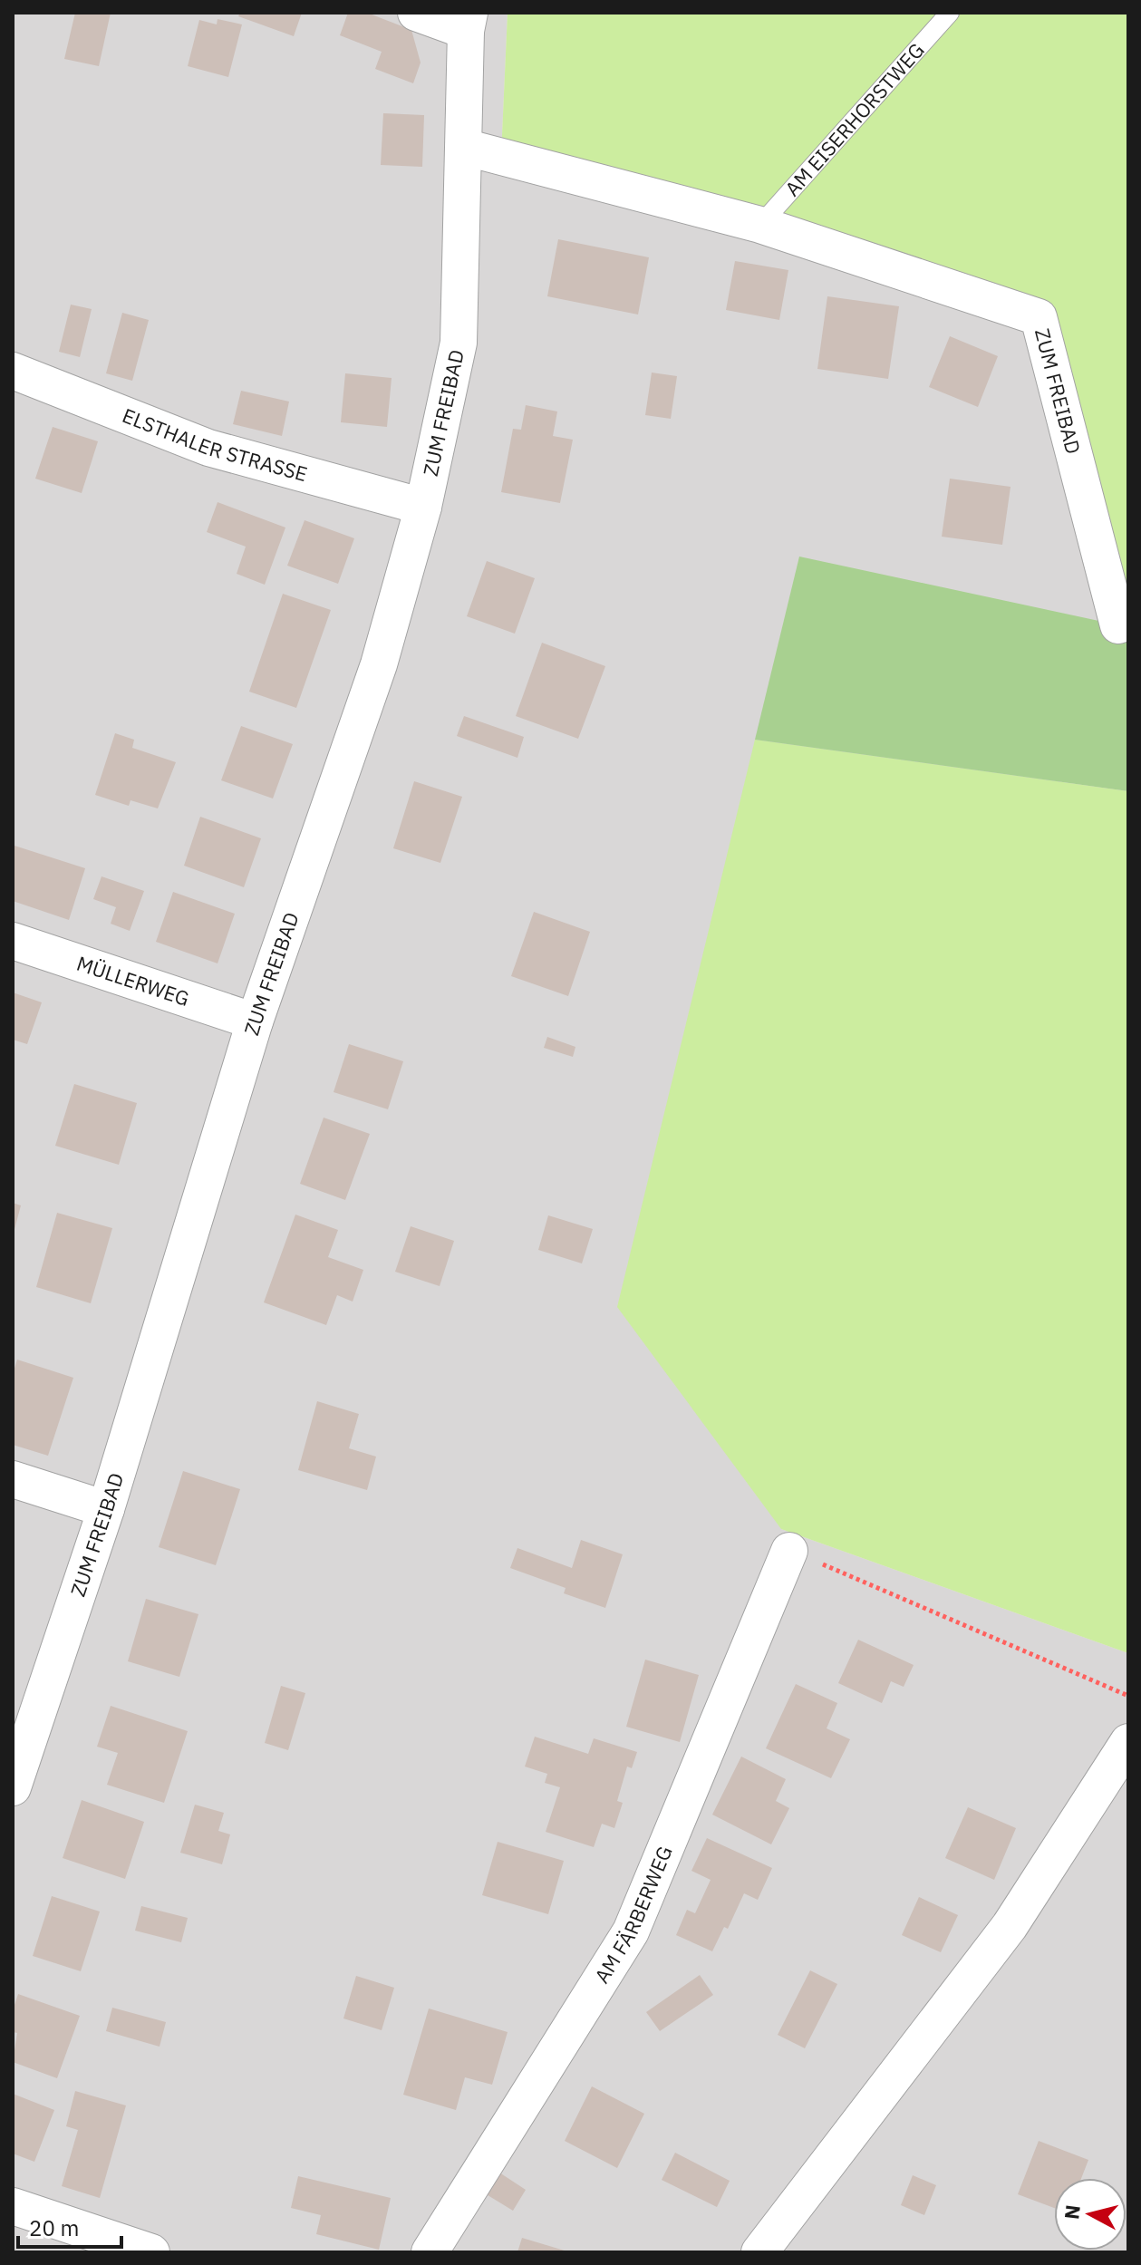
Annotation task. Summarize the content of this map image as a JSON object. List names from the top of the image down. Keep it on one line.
{"streets":{"street":["ZUM FREIBAD","ELSTHALER STRASSE","MÜLLERWEG","AM FÄRBERWEG"],"lane":["AM EISERHORSTWEG"]},"crossings":[["AM EISERHORSTWEG","ZUM FREIBAD"],["ZUM FREIBAD","ELSTHALER STRASSE"],["ZUM FREIBAD","MÜLLERWEG"]],"scale_bar":"20 m","north":"left"}
